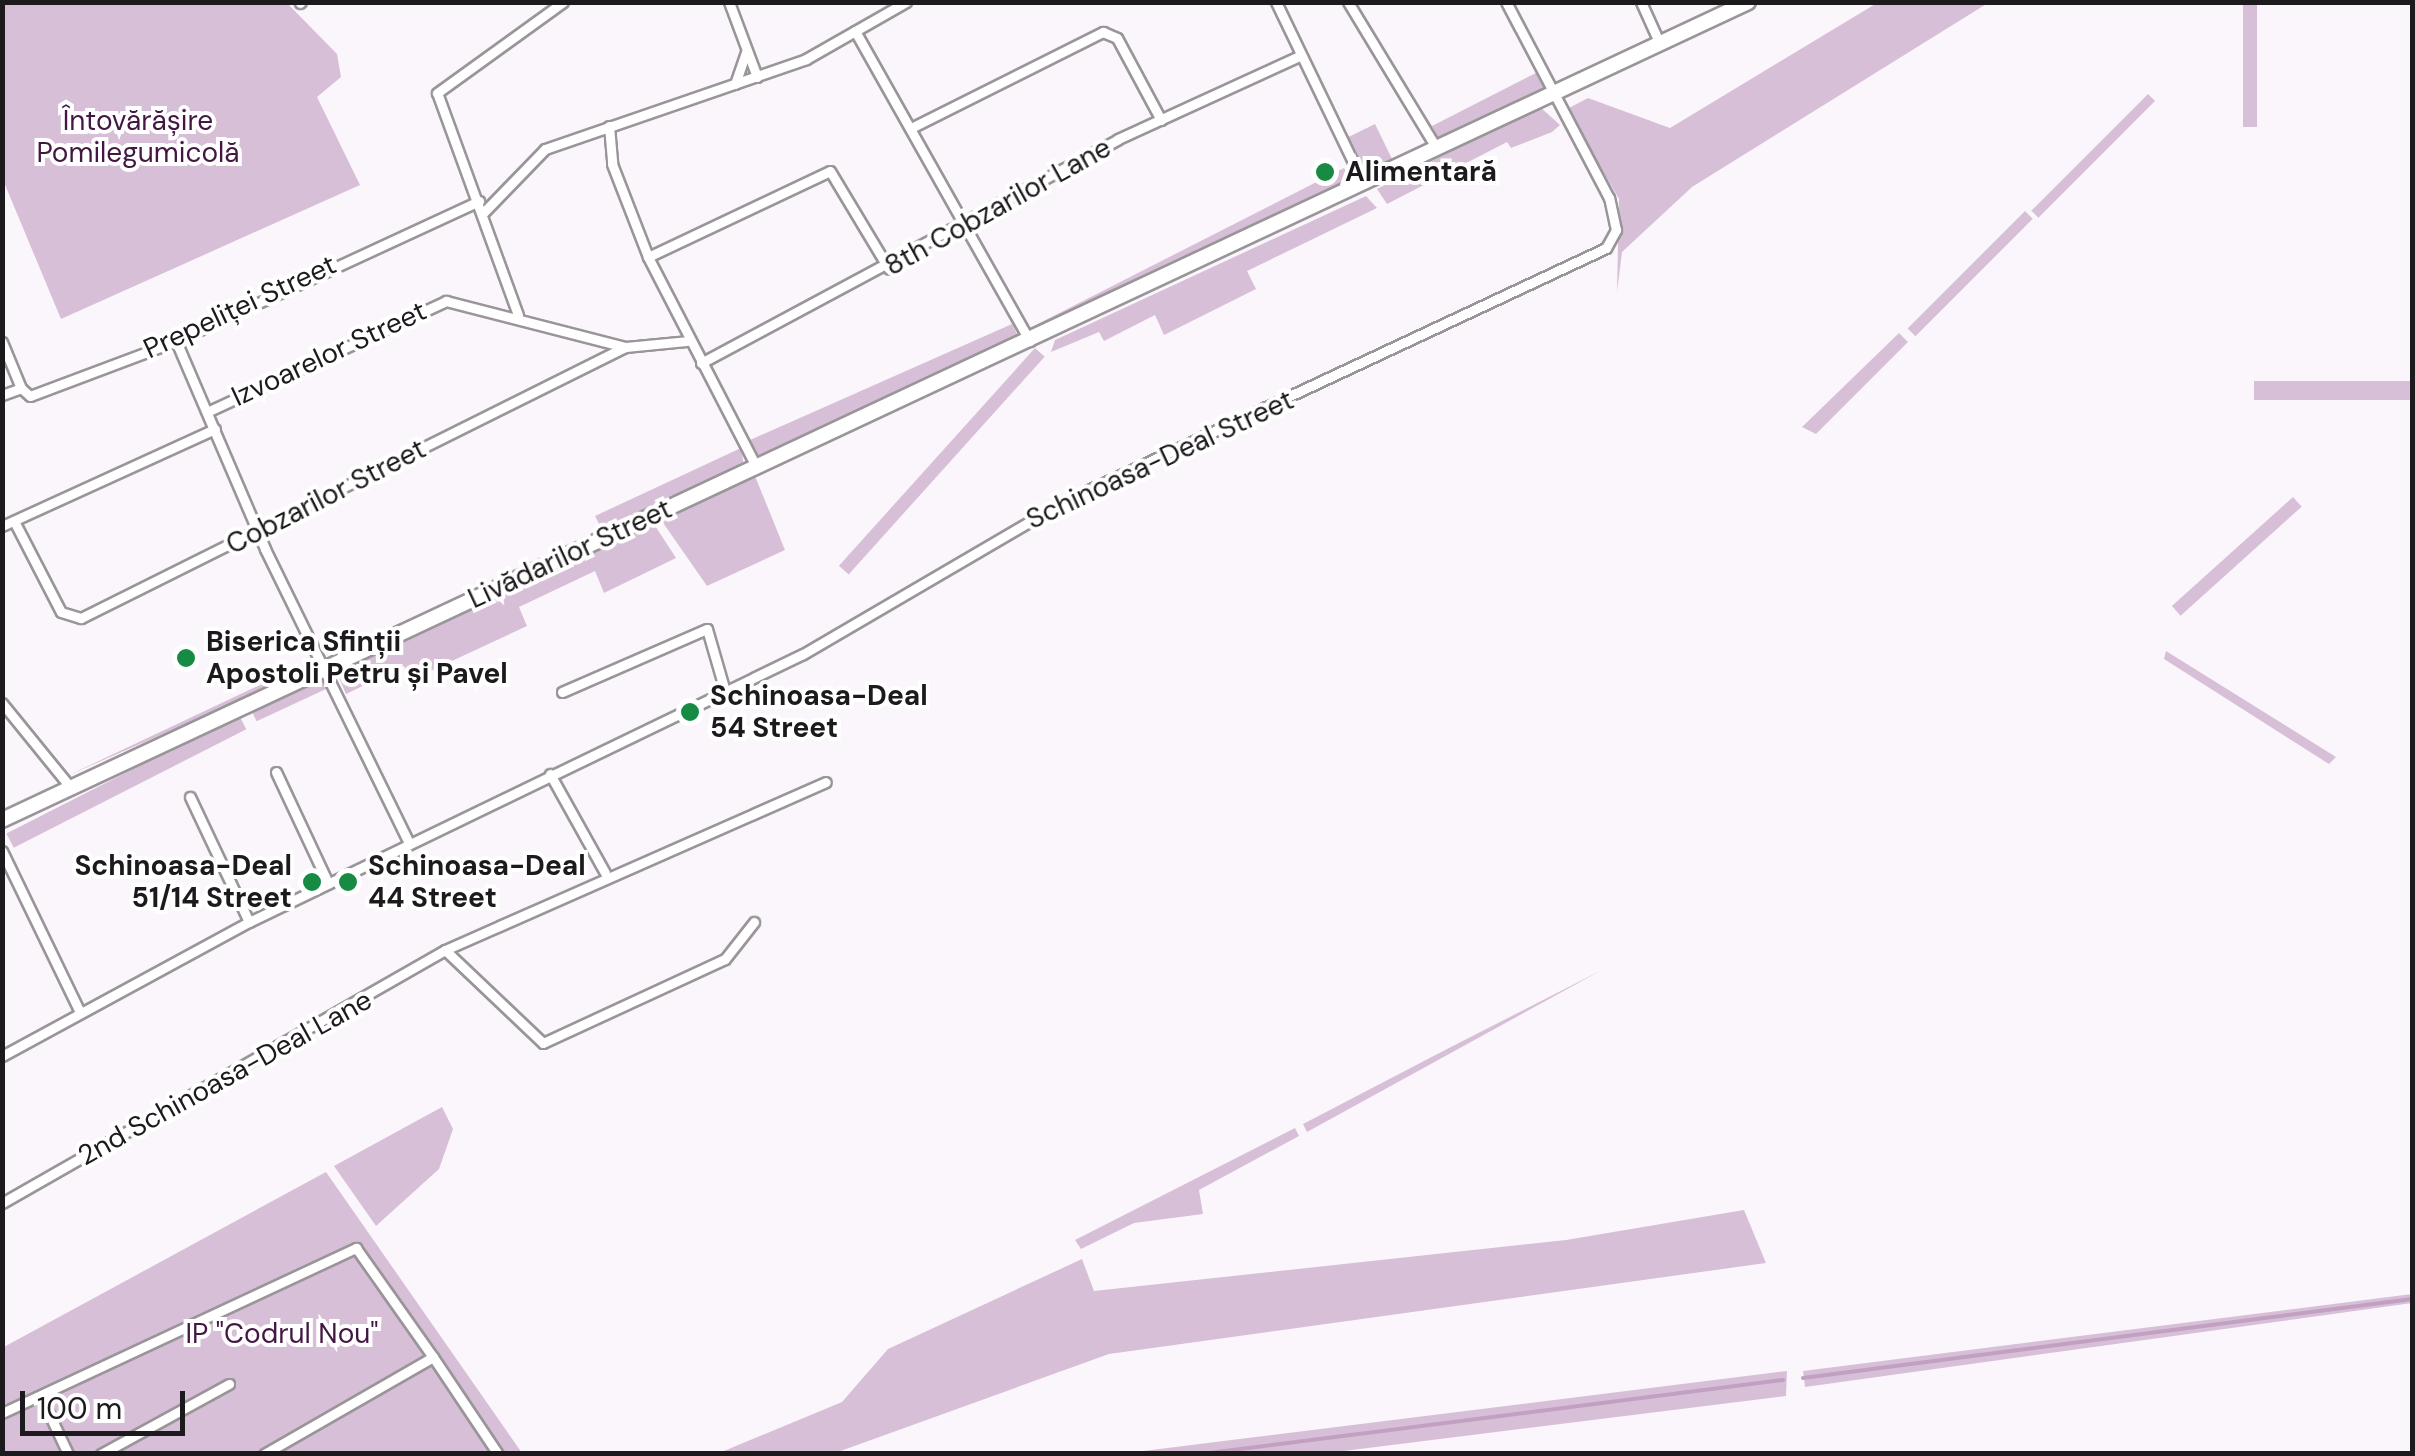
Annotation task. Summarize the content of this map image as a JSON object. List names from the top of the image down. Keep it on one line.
{"streets":{"street":["8th Cobzarilor Lane","Prepeliței Street","Izvoarelor Street","Schinoasa-Deal Street","Cobzarilor Street","Livădarilor Street","2nd Schinoasa-Deal Lane"]},"crossings":[["Izvoarelor Street","Cobzarilor Street"],["Schinoasa-Deal Street","Livădarilor Street"]],"parks":["Întovărășire Pomilegumicolă","IP \"Codrul Nou\""],"places":["Alimentară","Biserica Sfinții Apostoli Petru și Pavel","Schinoasa-Deal 54 Street","Schinoasa-Deal 51/14 Street","Schinoasa-Deal 44 Street"],"scale_bar":"100 m"}
